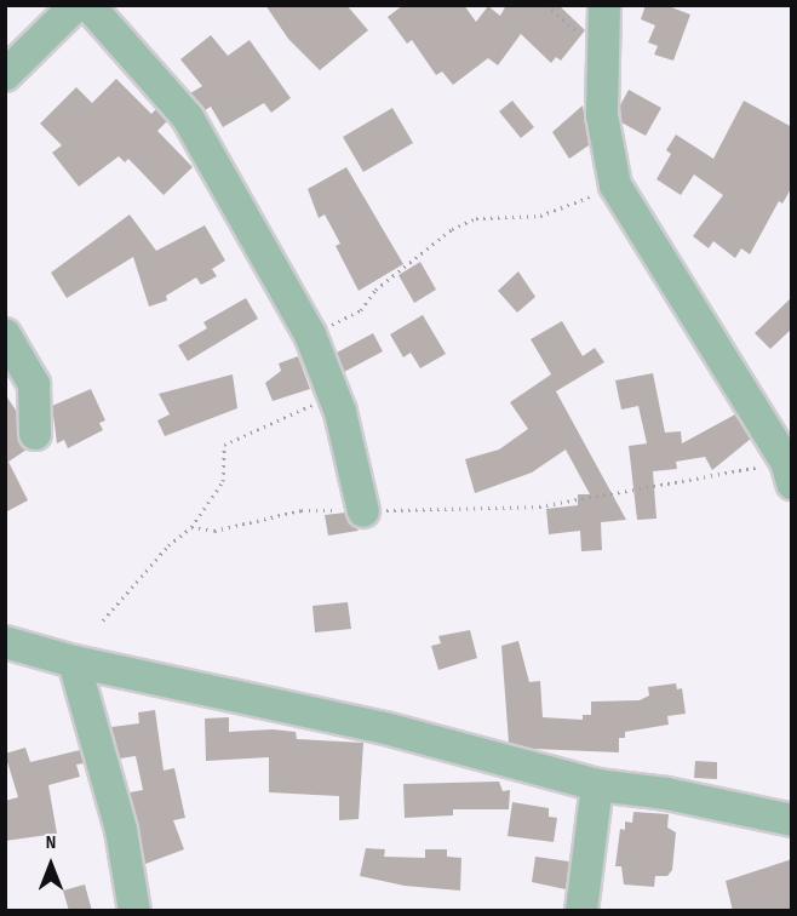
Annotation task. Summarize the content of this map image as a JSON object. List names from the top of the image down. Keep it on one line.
{"north":"top"}
